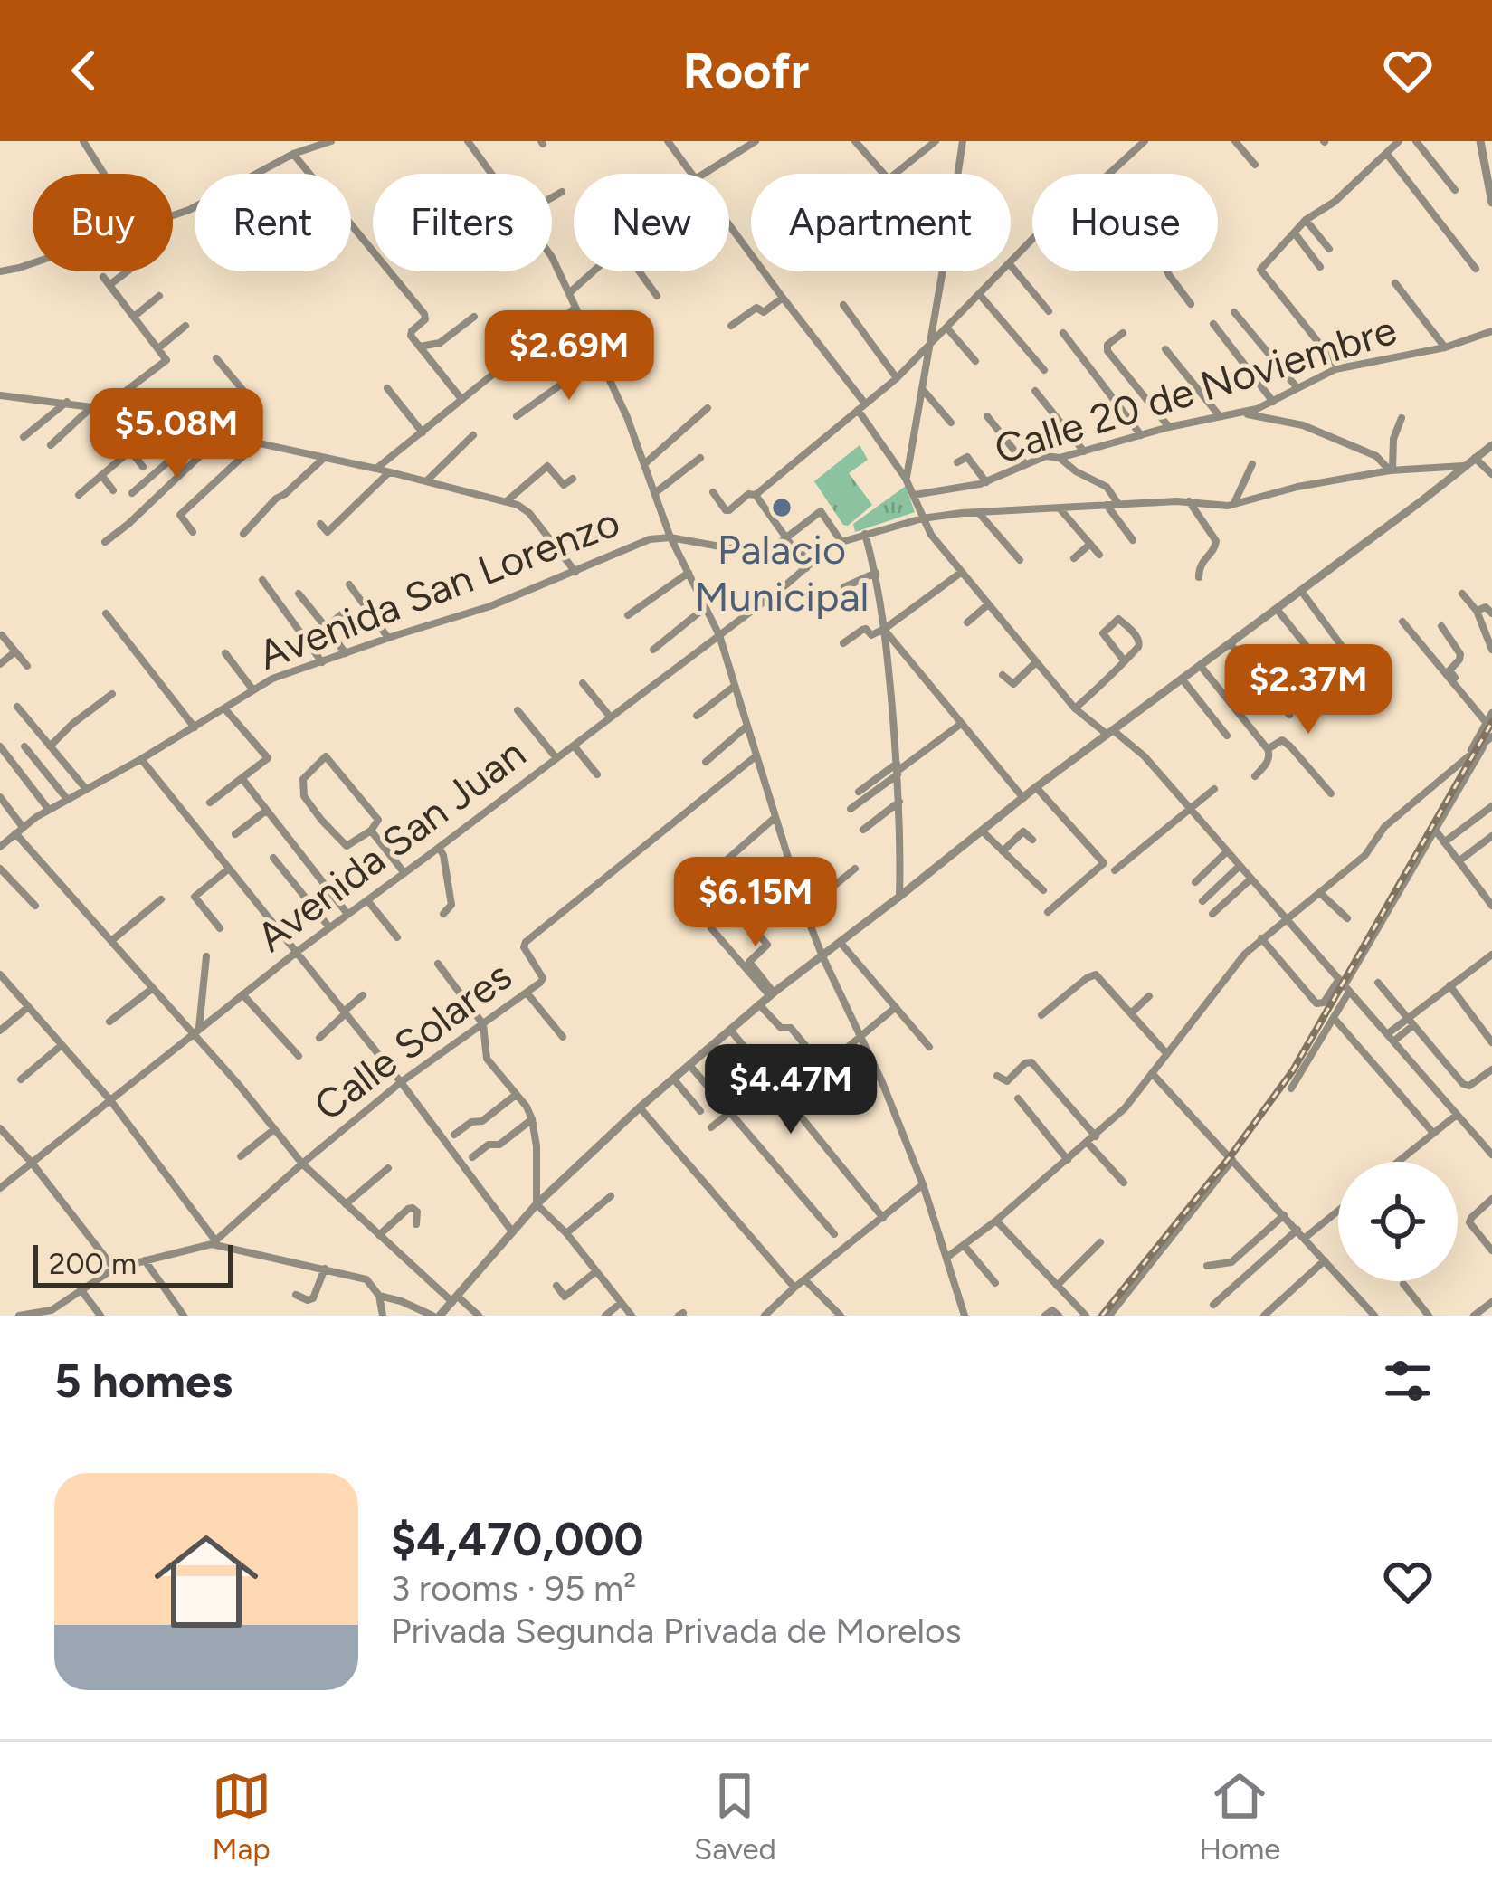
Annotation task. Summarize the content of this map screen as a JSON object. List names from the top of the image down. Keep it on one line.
{"streets":{"street":["Calle 20 de Noviembre","Avenida San Lorenzo","Avenida San Juan","Calle Solares"]},"crossings":[["Avenida San Lorenzo","Avenida San Juan"]],"places":["Palacio Municipal"],"scale_bar":"200 m","page":{"header":"Roofr","chip":["Buy","Rent","Filters","New","Apartment","House"],"price":["$2.69M","$5.08M","$2.37M","$6.15M","$4.47M"],"scale":"200 m","heading":"5 homes","list":[{"name":"$4,470,000","note":"3 rooms · 95 m² · Privada Segunda Privada de Morelos"}],"tabs":["Map","Saved","Home"]}}
